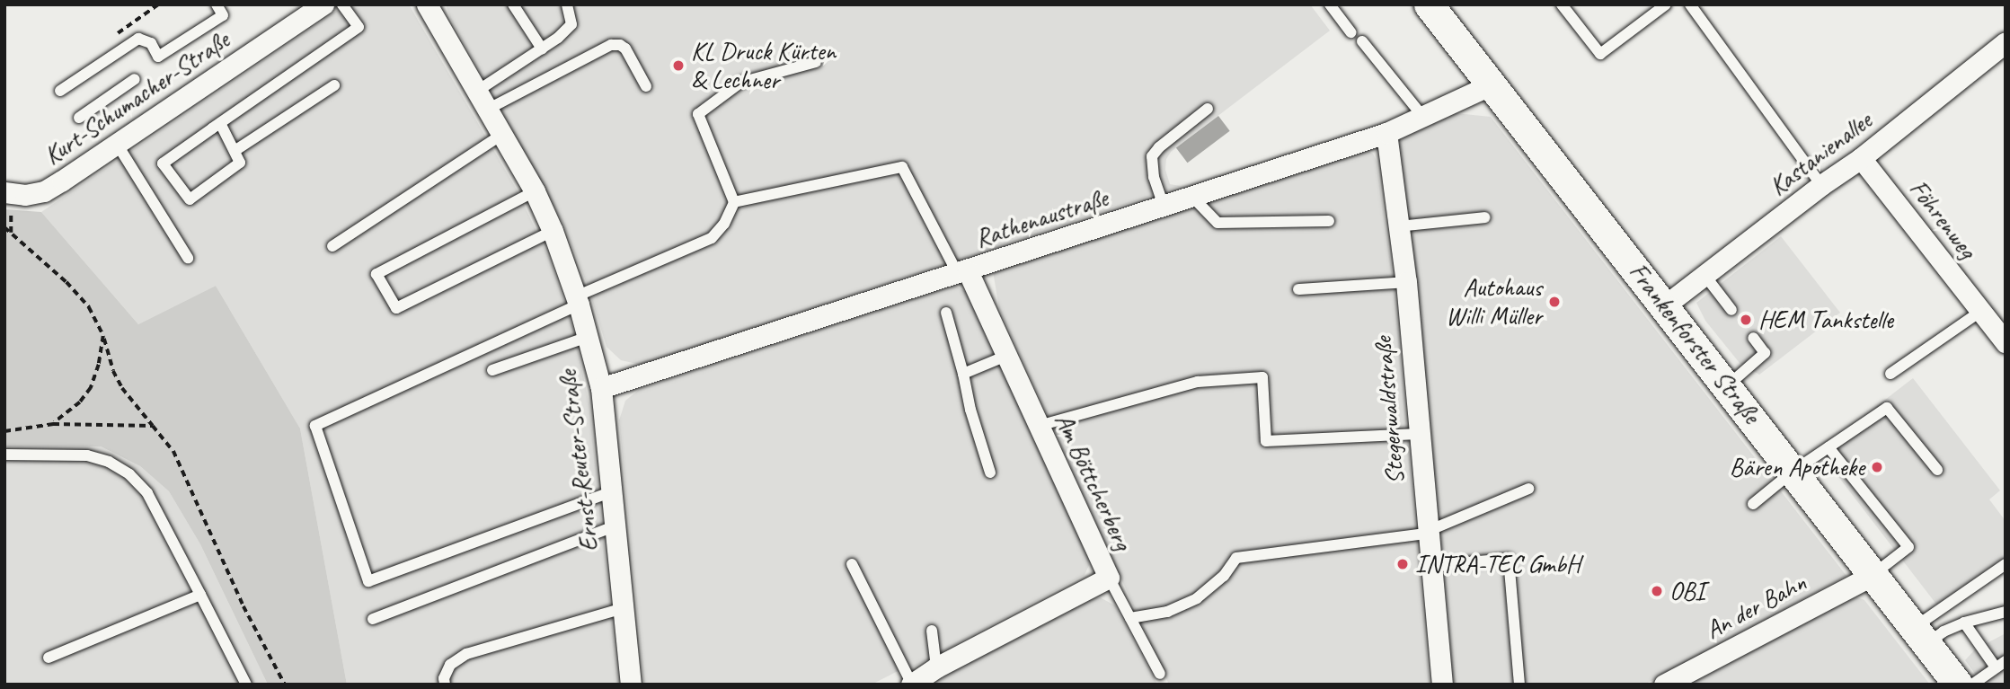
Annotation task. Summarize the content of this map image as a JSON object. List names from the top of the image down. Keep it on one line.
{"streets":{"main road":["Frankenforster Straße"],"street":["Kurt-Schumacher-Straße","Kastanienallee","Rathenaustraße","Föhrenweg","Stegerwaldstraße","Ernst-Reuter-Straße","Am Böttcherberg","An der Bahn"]},"crossings":[["Kastanienallee","Föhrenweg"],["Kastanienallee","Frankenforster Straße"],["Rathenaustraße","Frankenforster Straße"],["Rathenaustraße","Stegerwaldstraße"],["Rathenaustraße","Ernst-Reuter-Straße"],["Rathenaustraße","Am Böttcherberg"],["Frankenforster Straße","An der Bahn"]],"places":["KL Druck Kürten & Lechner","Autohaus Willi Müller","HEM Tankstelle","Bären Apotheke","INTRA-TEC GmbH","OBI"]}
